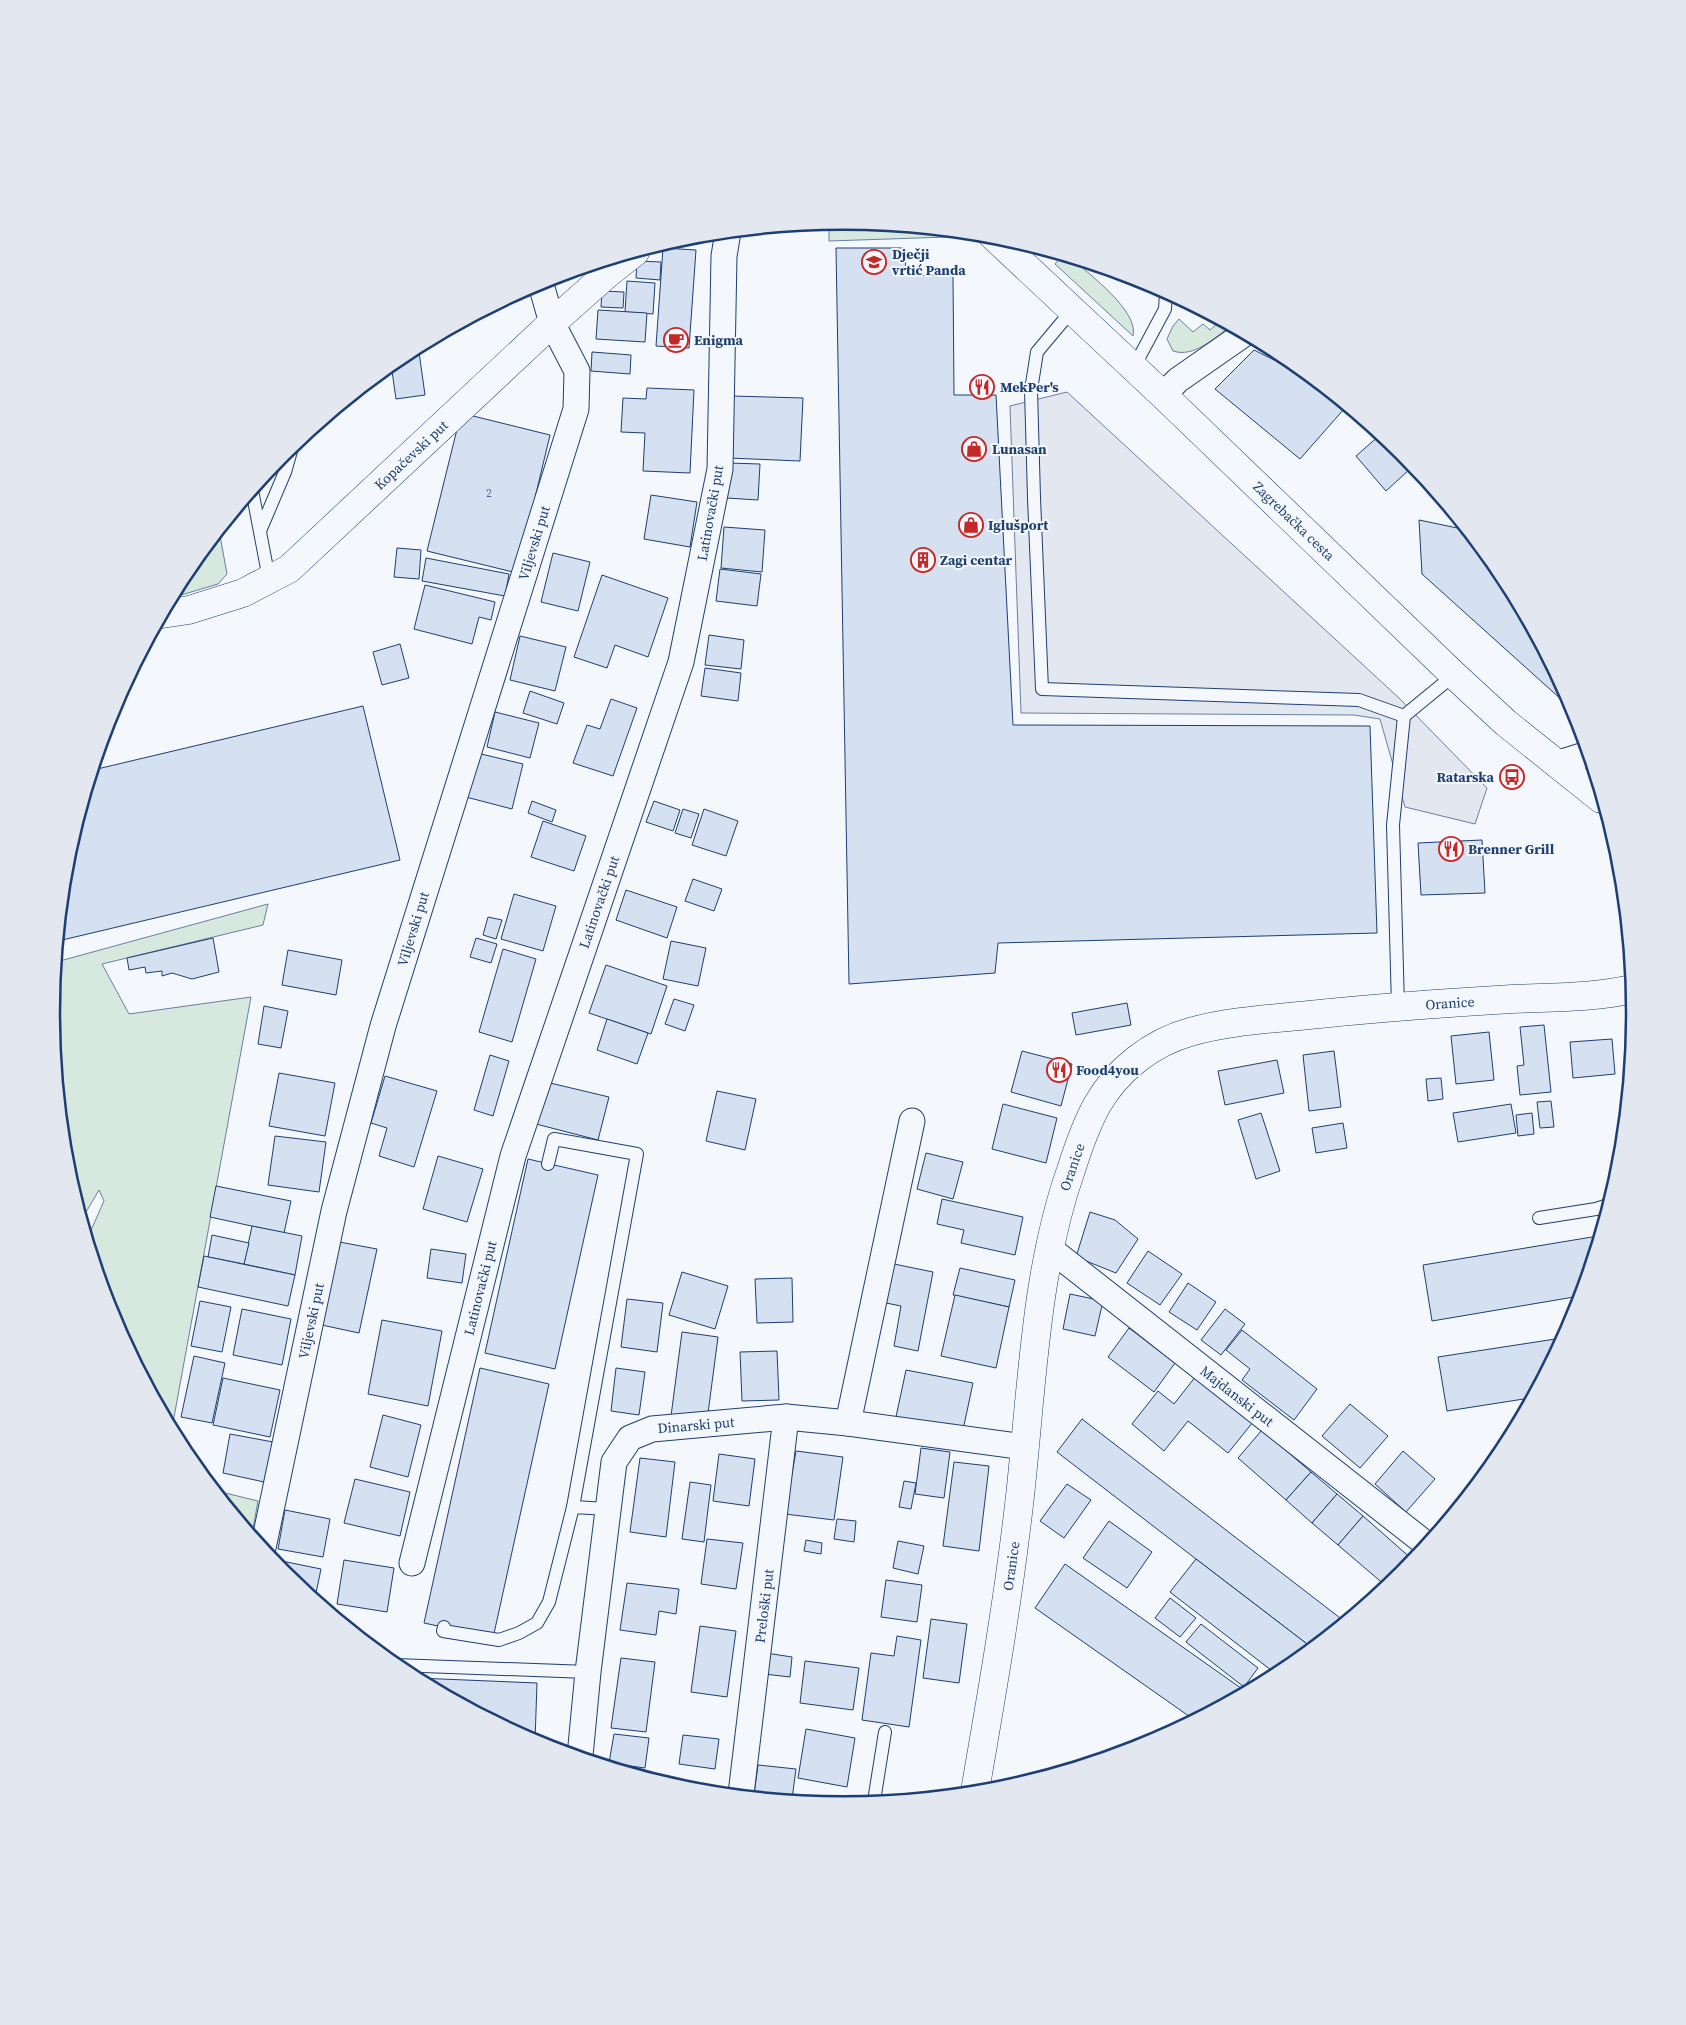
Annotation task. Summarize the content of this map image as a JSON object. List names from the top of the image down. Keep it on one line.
{"streets":{"street":["Kopačevski put","Latinovački put","Zagrebačka cesta","Viljevski put","Oranice","Majdanski put","Dinarski put","Preloški put"]},"crossings":[["Kopačevski put","Viljevski put"],["Oranice","Majdanski put"],["Oranice","Dinarski put"],["Dinarski put","Preloški put"]],"places":{"school or university":["Dječji vrtić Panda"],"cafe":["Enigma"],"restaurant":["MekPer's","Brenner Grill","Food4you"],"shop":["Lunasan","Iglušport"],"building":["Zagi centar"],"bus stop":["Ratarska"]},"house_numbers":["2"]}
